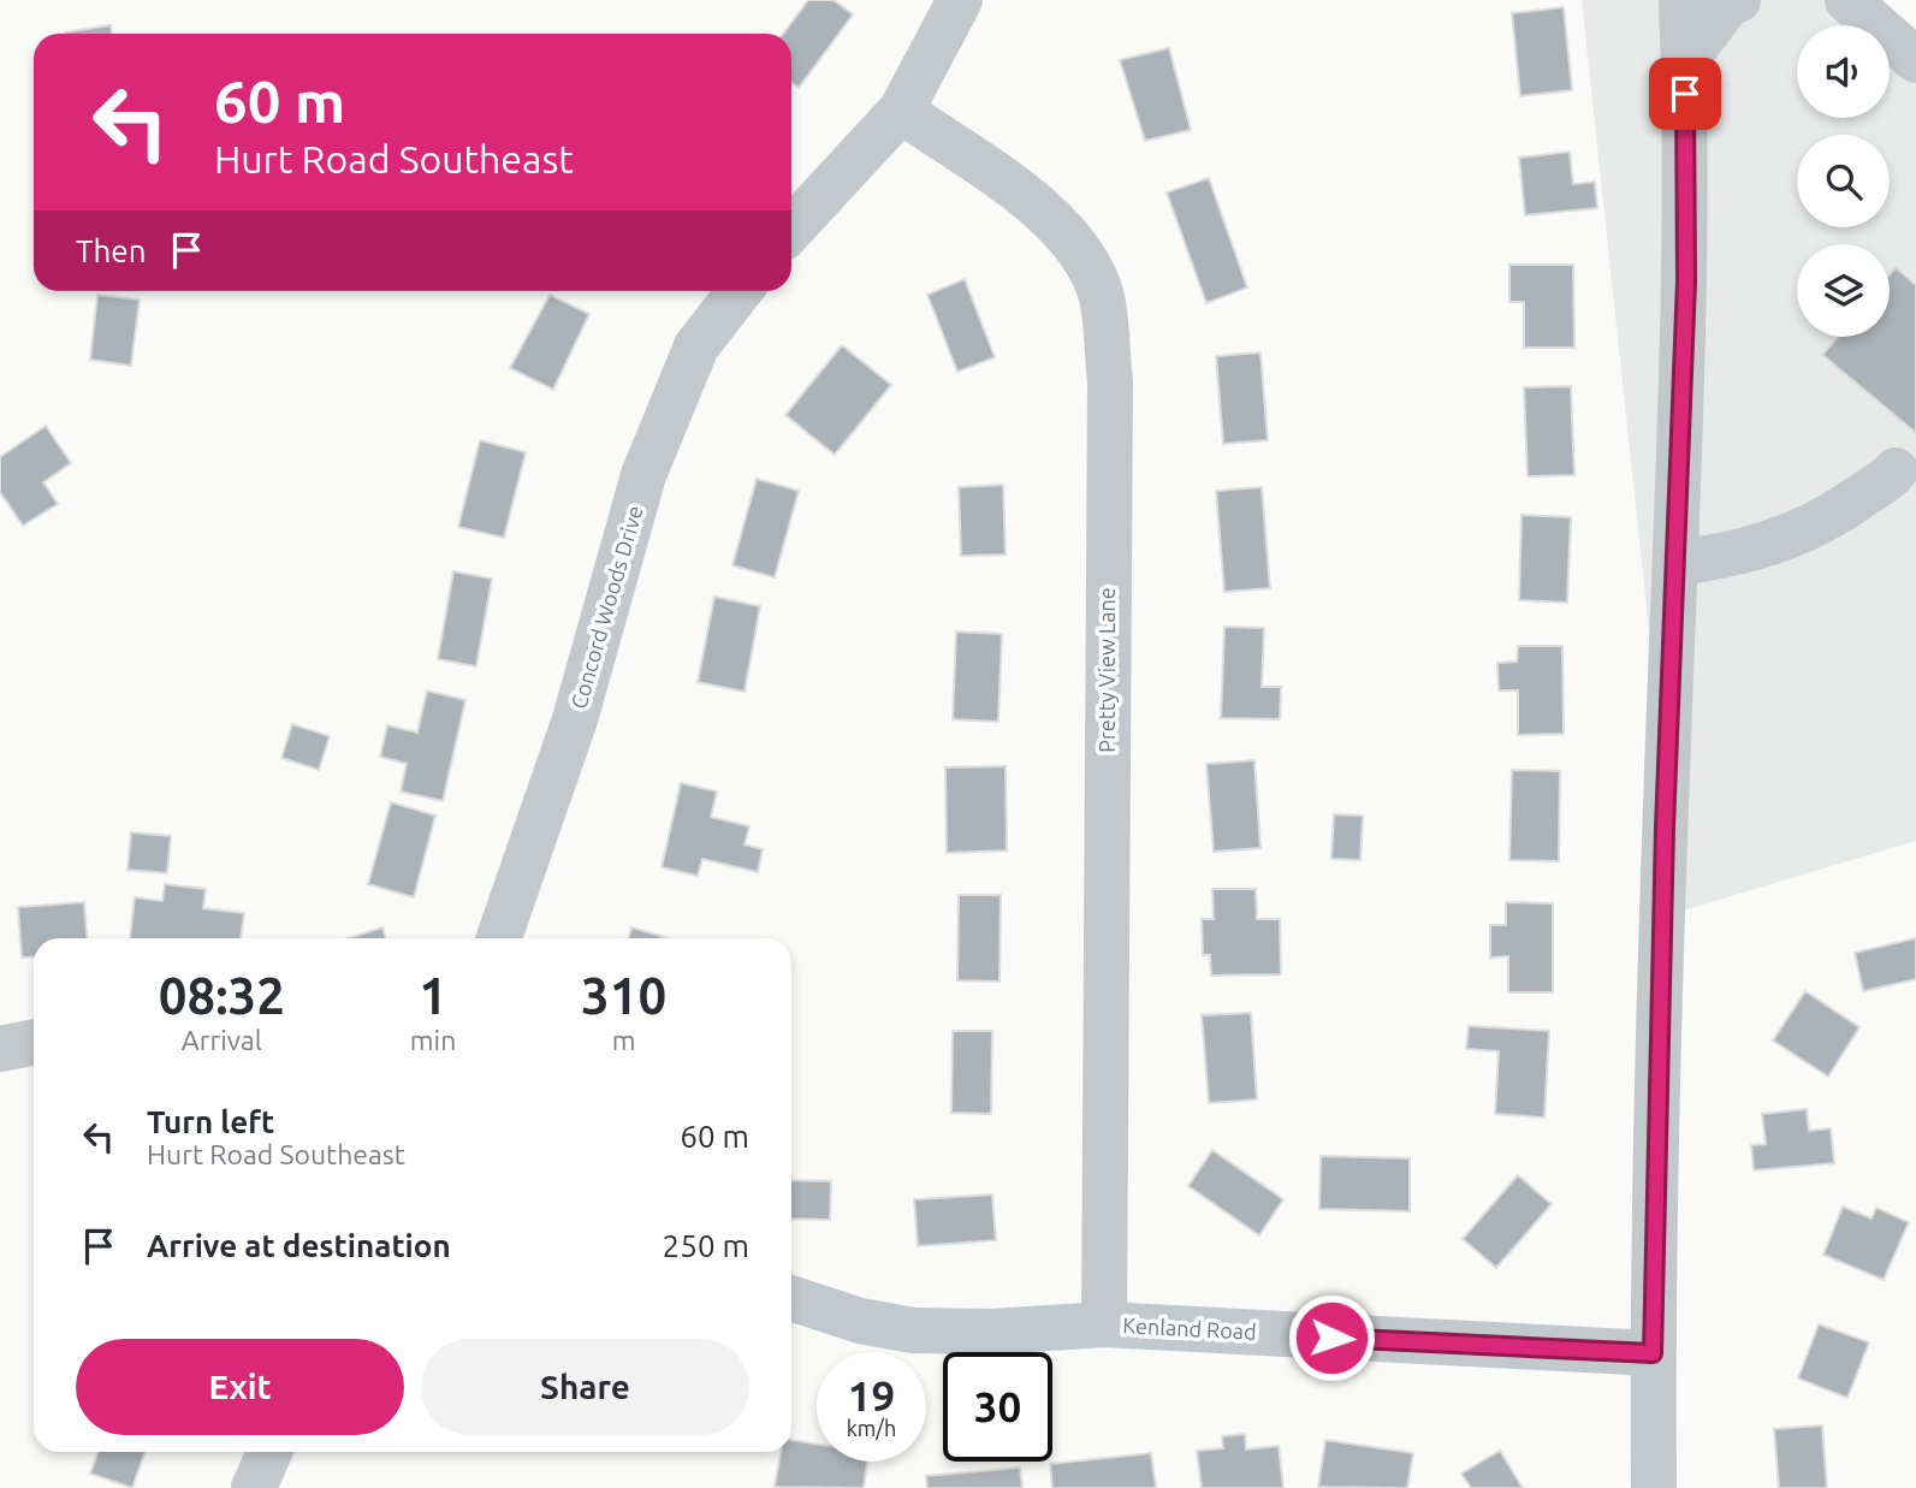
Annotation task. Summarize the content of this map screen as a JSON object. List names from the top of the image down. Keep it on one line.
{"streets":{"street":["Concord Woods Drive","Pretty View Lane","Kenland Road"]},"crossings":[["Pretty View Lane","Kenland Road"]],"page":{"turn":["60 m","Hurt Road Southeast"],"then":"Then","eta":["08:32","Arrival","1","min","310","m"],"list":[{"name":"Turn left","note":"Hurt Road Southeast","value":"60 m"},{"name":"Arrive at destination","value":"250 m"}],"buttons":["Exit","Share"],"speed":"19 km/h","limit":"30"}}
